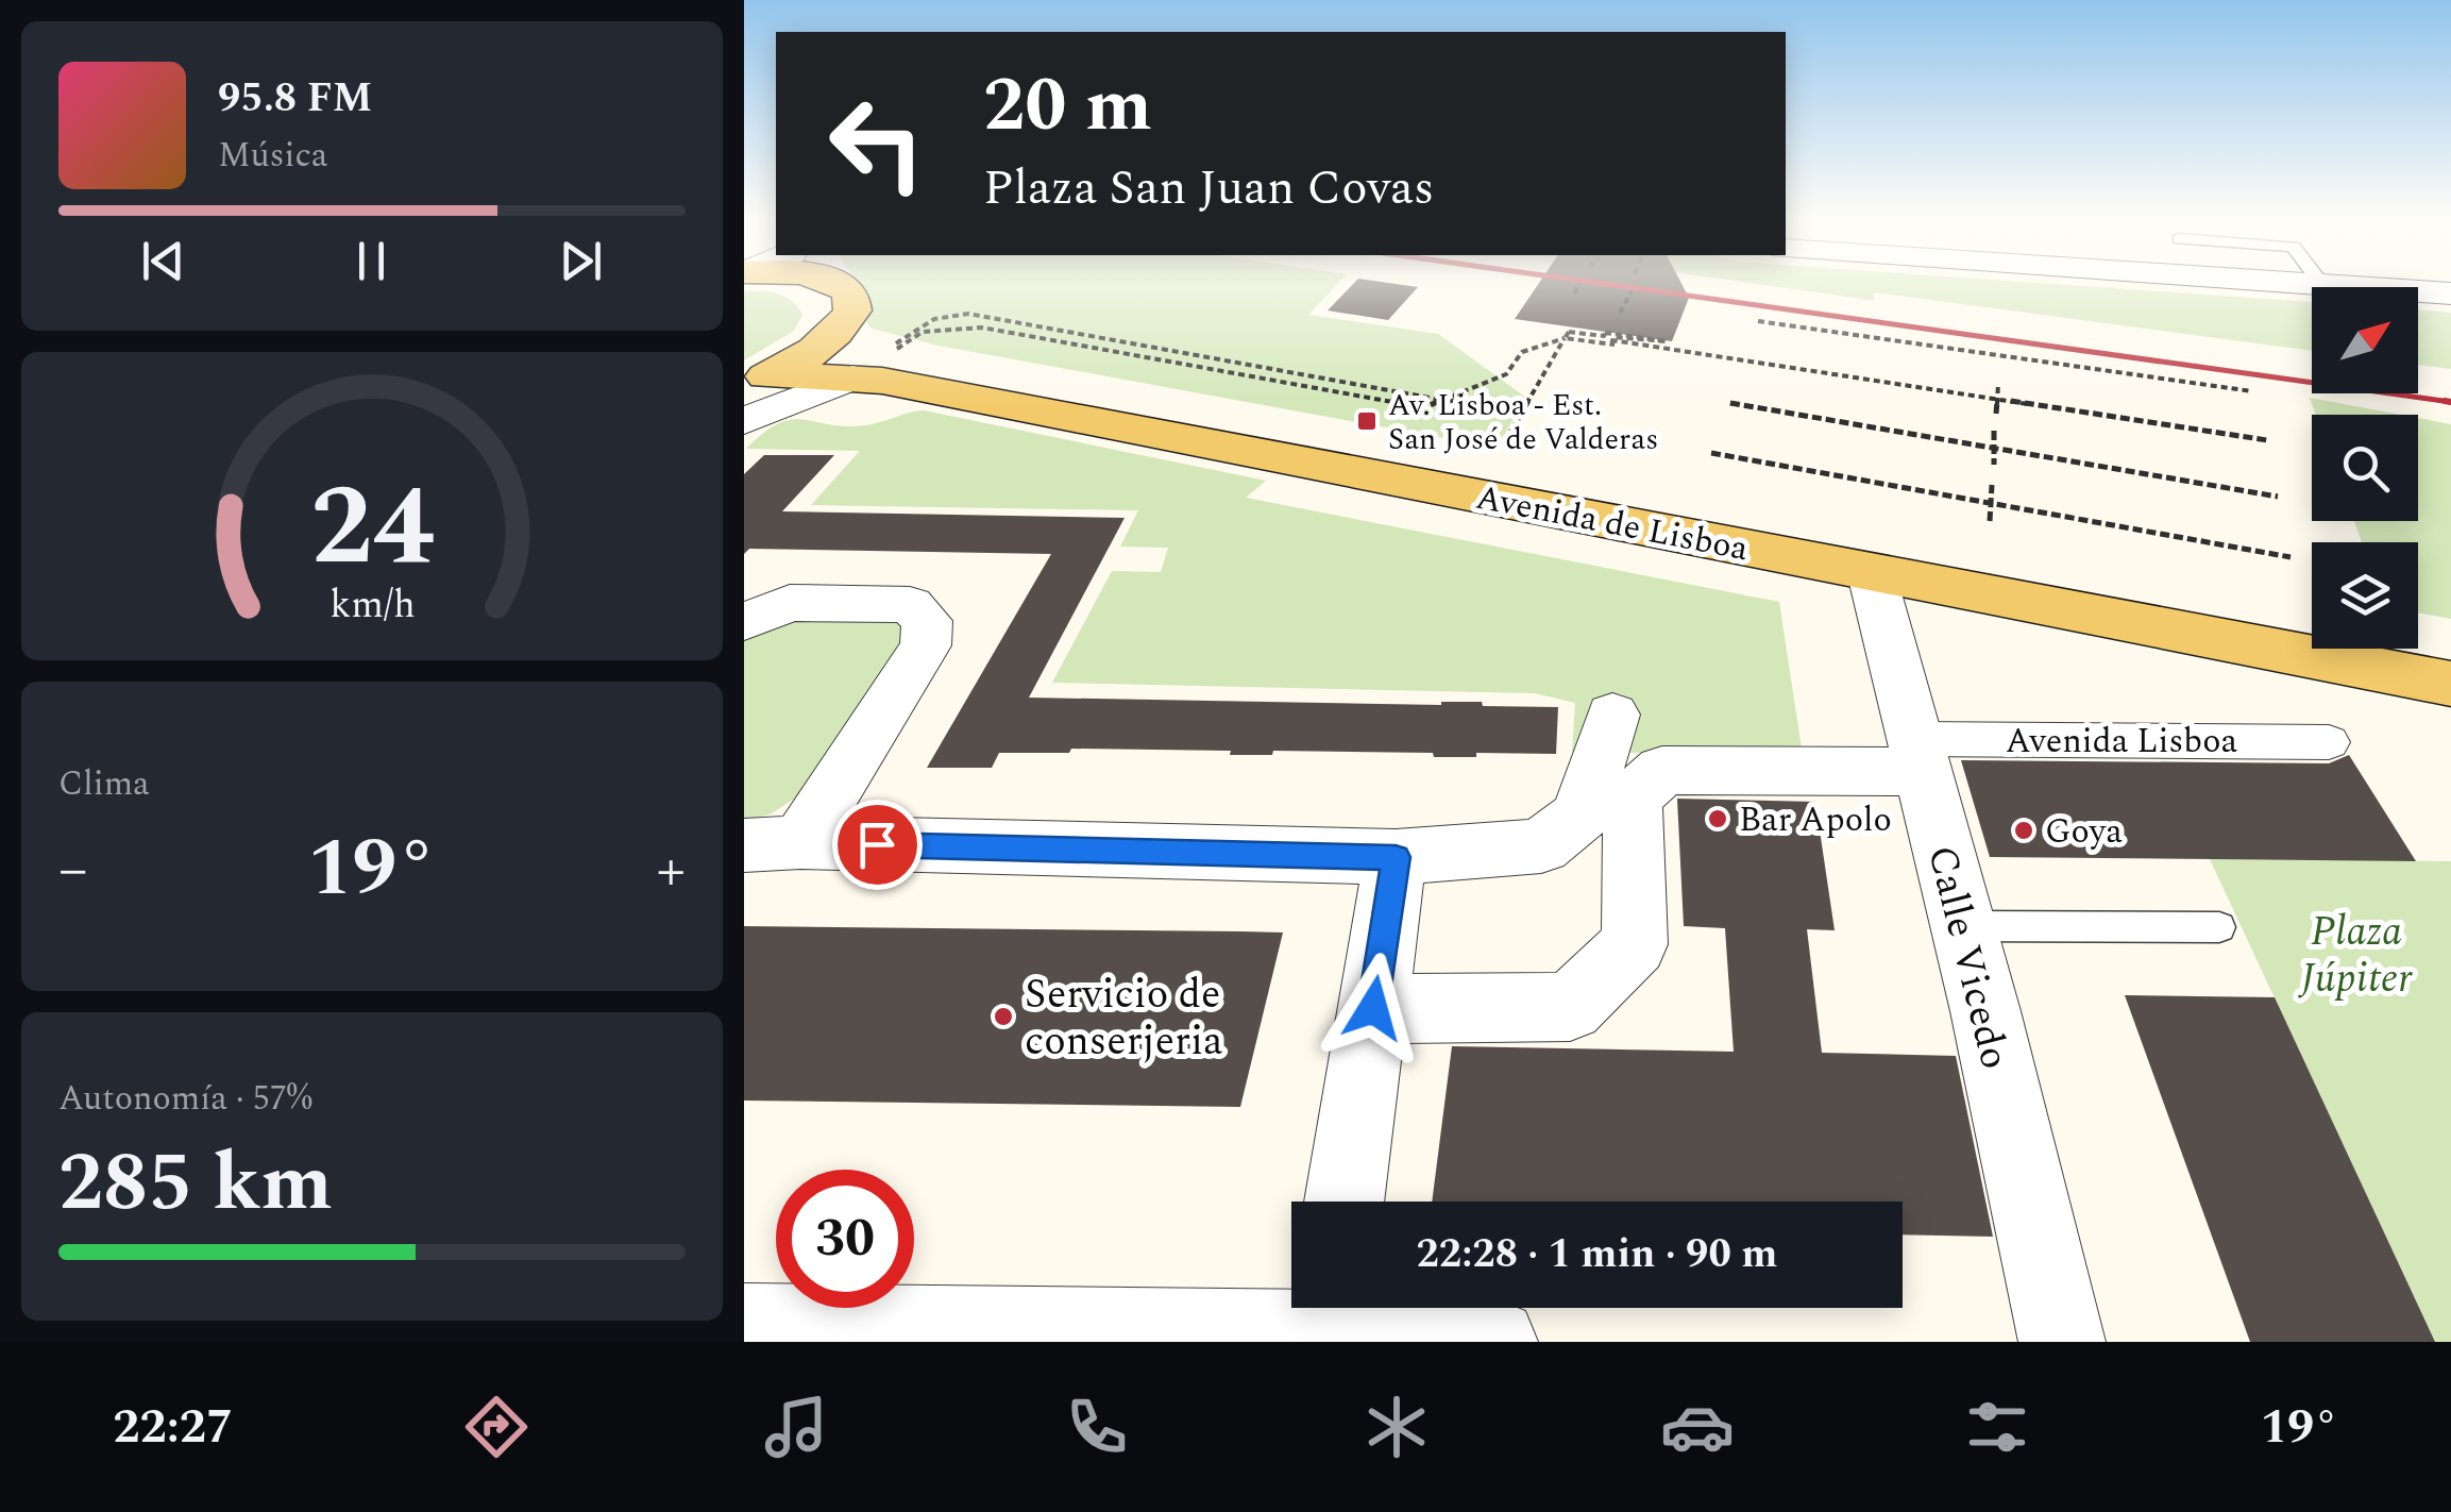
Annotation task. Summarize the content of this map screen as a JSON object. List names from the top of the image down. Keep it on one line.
{"streets":{"main road":["Avenida de Lisboa"],"street":["Avenida Lisboa","Calle Vicedo"]},"crossings":[["Avenida de Lisboa","Calle Vicedo"],["Avenida Lisboa","Calle Vicedo"]],"parks":["Plaza Júpiter"],"places":{"transit":["Av. Lisboa - Est. San José de Valderas"],"other":["Bar Apolo","Goya","Servicio de conserjeria"]},"north":"top right","page":{"turn":["20 m","Plaza San Juan Covas"],"song":["95.8 FM","Música"],"tile":["Clima",["Autonomía · 57%","285 km"]],"heat":["−","19°","+"],"limit":"30","trip":"22:28 · 1 min · 90 m","tabs":["22:27","19°"],"gauge":["24","km/h"]}}
